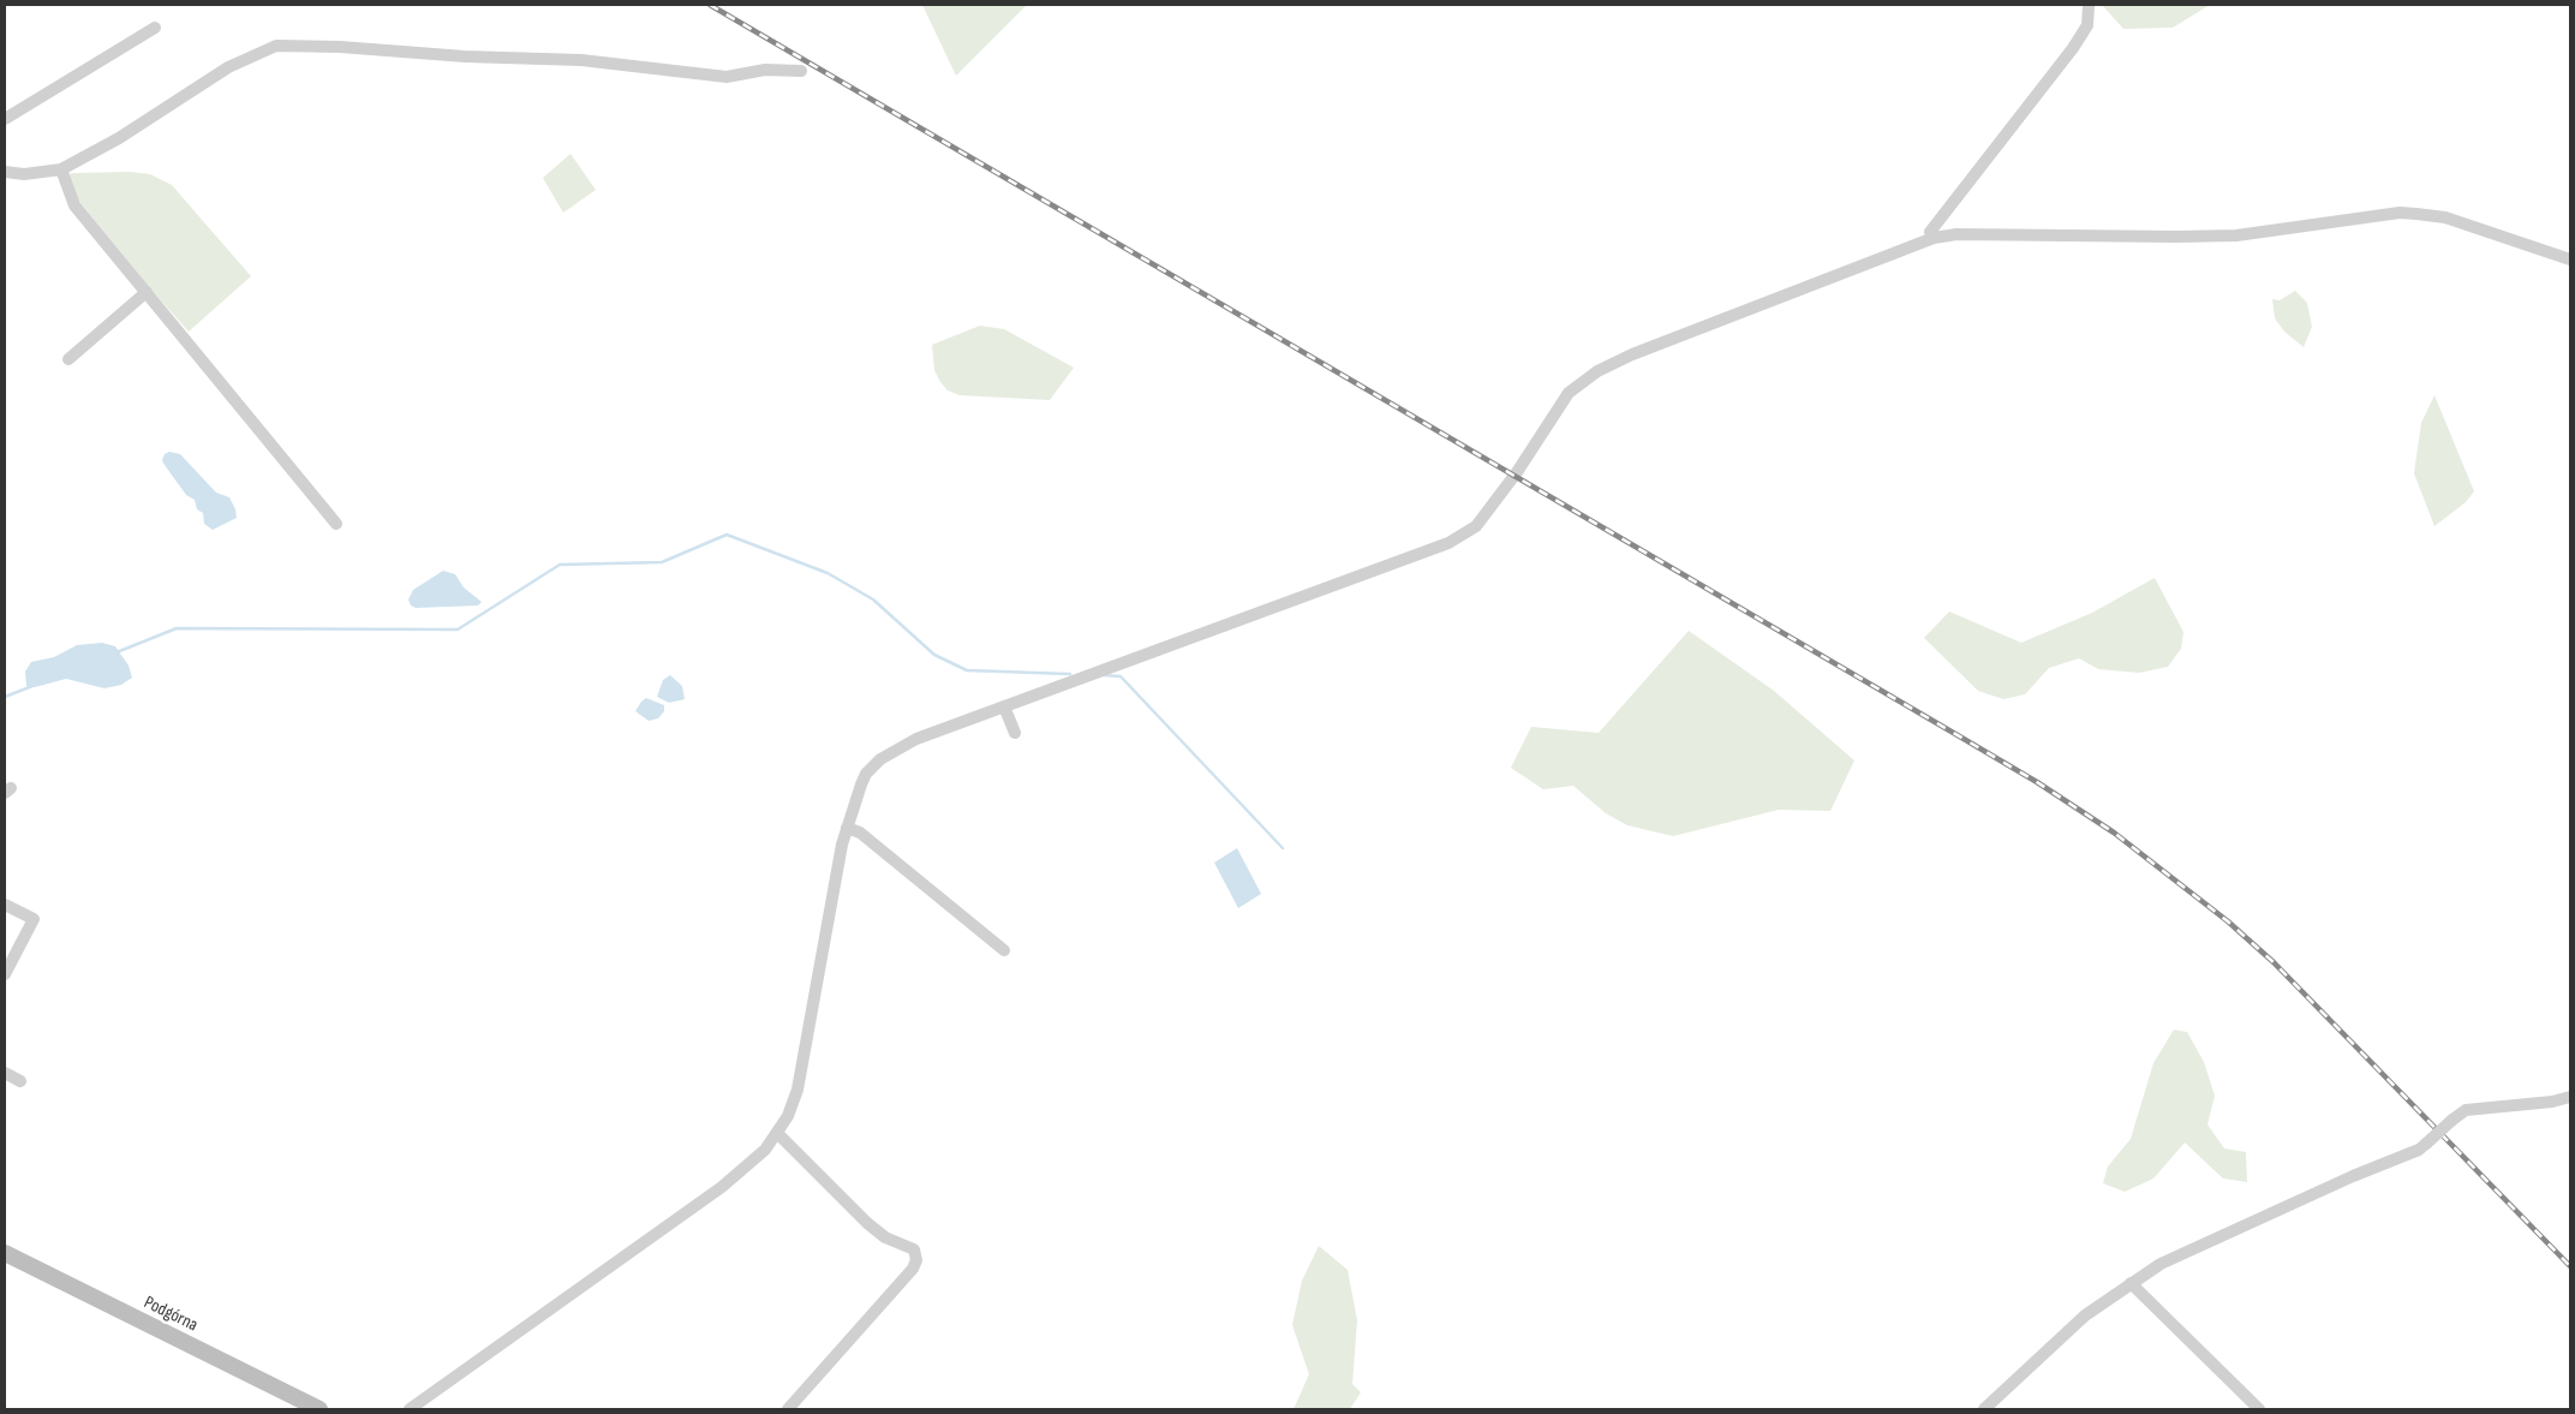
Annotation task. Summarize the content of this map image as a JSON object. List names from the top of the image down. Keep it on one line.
{"streets":{"main road":["Podgórna"]}}
